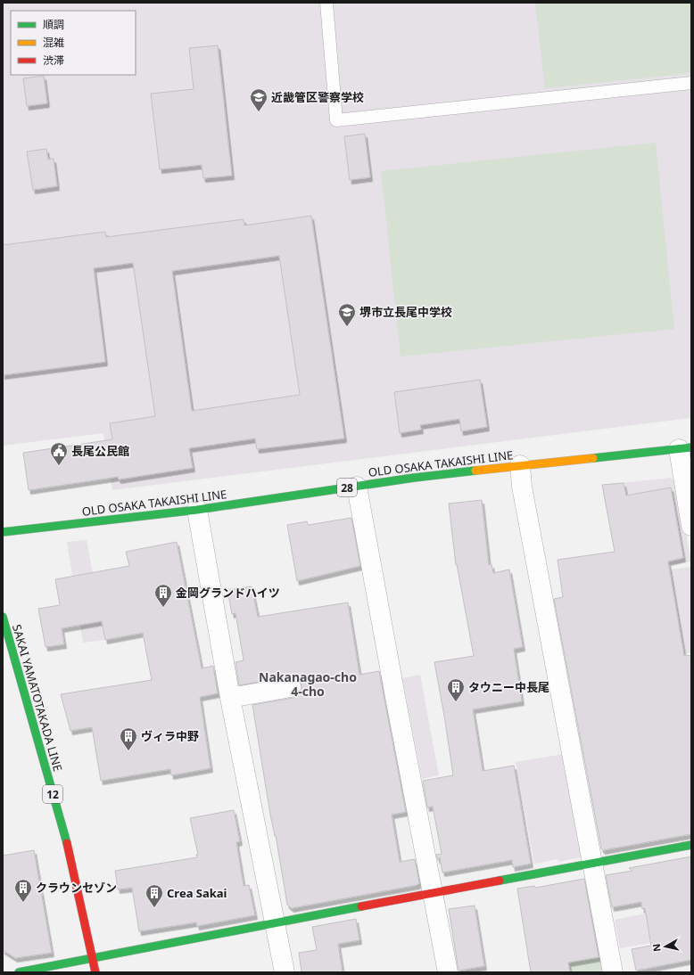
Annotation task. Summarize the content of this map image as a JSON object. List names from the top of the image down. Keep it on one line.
{"streets":{"main road":["OLD OSAKA TAKAISHI LINE","28","SAKAI YAMATOTAKADA LINE","12"]},"districts":["Nakanagao-cho 4-cho"],"places":{"school or university":["近畿管区警察学校","堺市立長尾中学校"],"public building":["長尾公民館"],"building":["金岡グランドハイツ","タウニー中長尾","ヴィラ中野","クラウンセゾン","Crea Sakai"]},"legend":["順調","混雑","渋滞"],"north":"left"}
